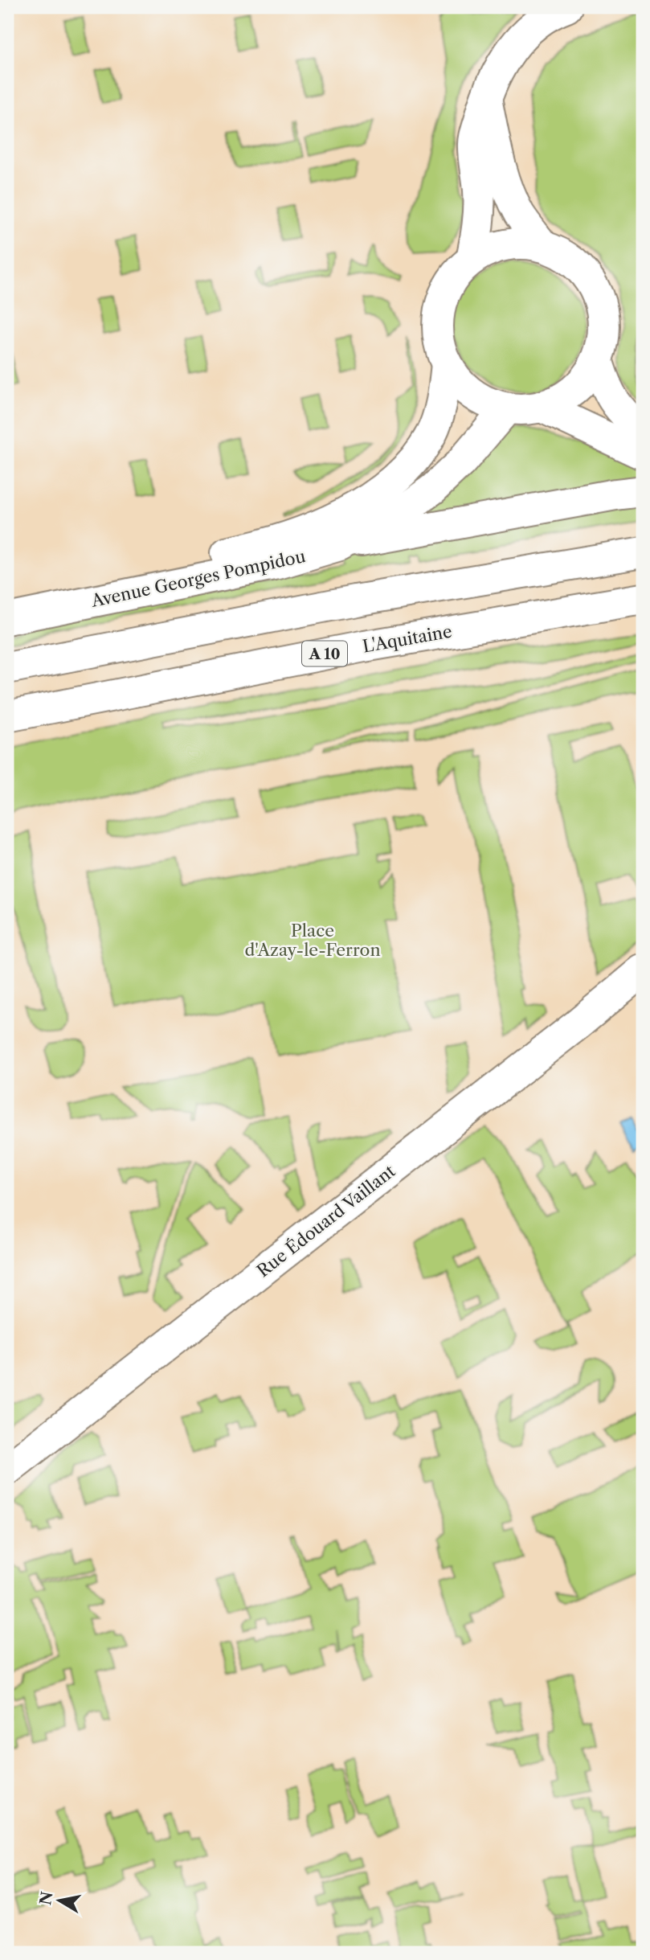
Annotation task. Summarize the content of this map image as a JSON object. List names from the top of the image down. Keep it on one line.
{"streets":{"main road":["Avenue Georges Pompidou","L'Aquitaine","A 10","Rue Édouard Vaillant"]},"parks":["Place d'Azay-le-Ferron"],"north":"left"}
